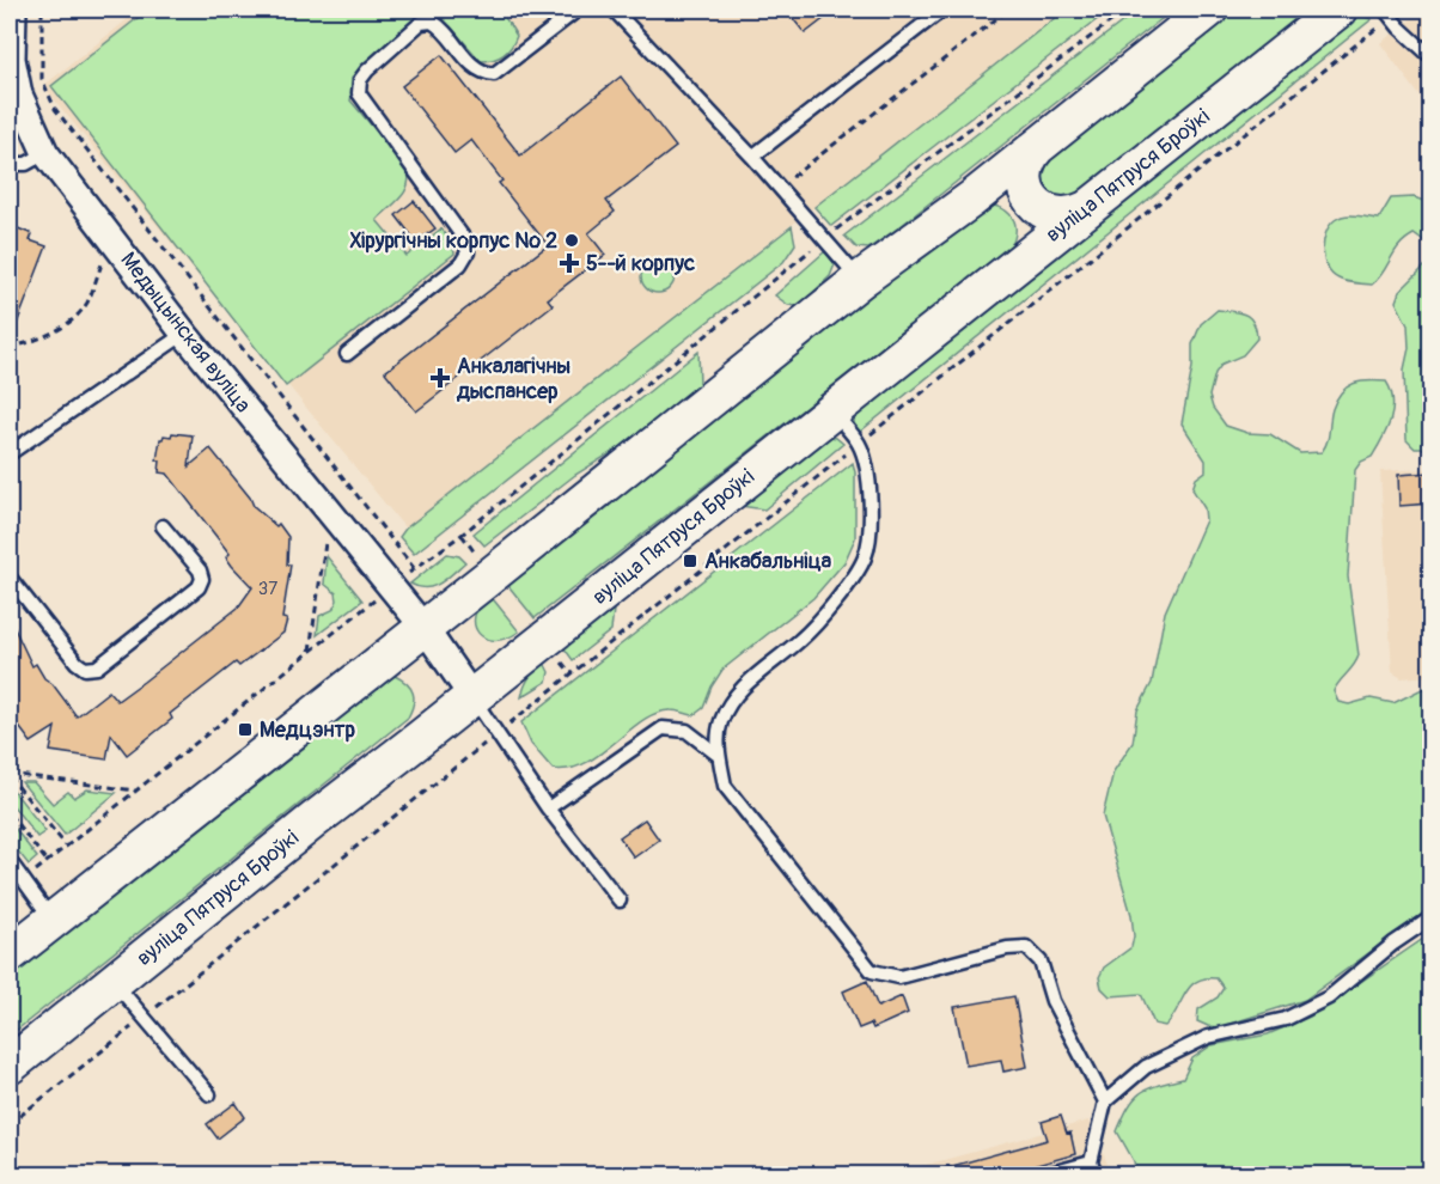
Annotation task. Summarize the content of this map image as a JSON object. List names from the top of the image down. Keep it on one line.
{"streets":{"main road":["вуліца Пятруся Броўкі"],"street":["Медыцынская вуліца"]},"crossings":[["вуліца Пятруся Броўкі","Медыцынская вуліца"]],"places":{"other":["Хірургічны корпус № 2"],"health":["5--й корпус","Анкалагічны дыспансер"],"transit":["Анкабальніца","Медцэнтр"]},"house_numbers":["37"]}
